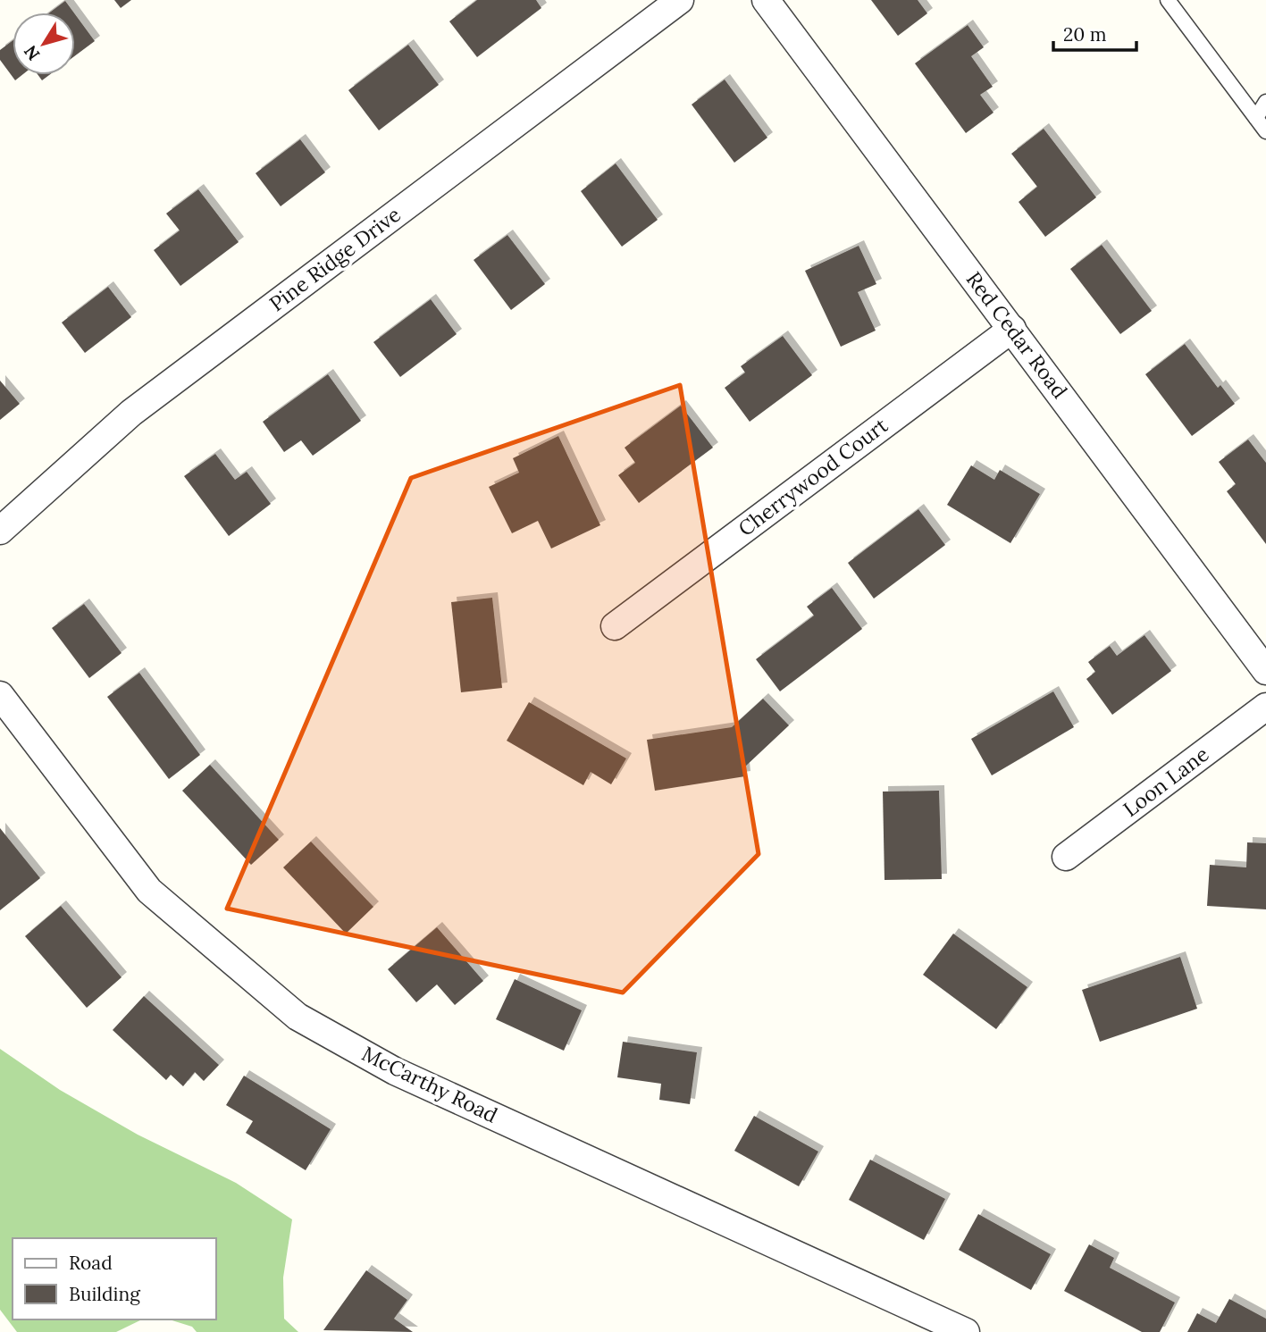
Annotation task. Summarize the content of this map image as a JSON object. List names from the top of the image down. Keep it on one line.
{"streets":{"street":["Pine Ridge Drive","Red Cedar Road","Cherrywood Court","Loon Lane","McCarthy Road"]},"crossings":[["Red Cedar Road","Cherrywood Court"]],"legend":["Road","Building"],"scale_bar":"20 m","north":"bottom left"}
